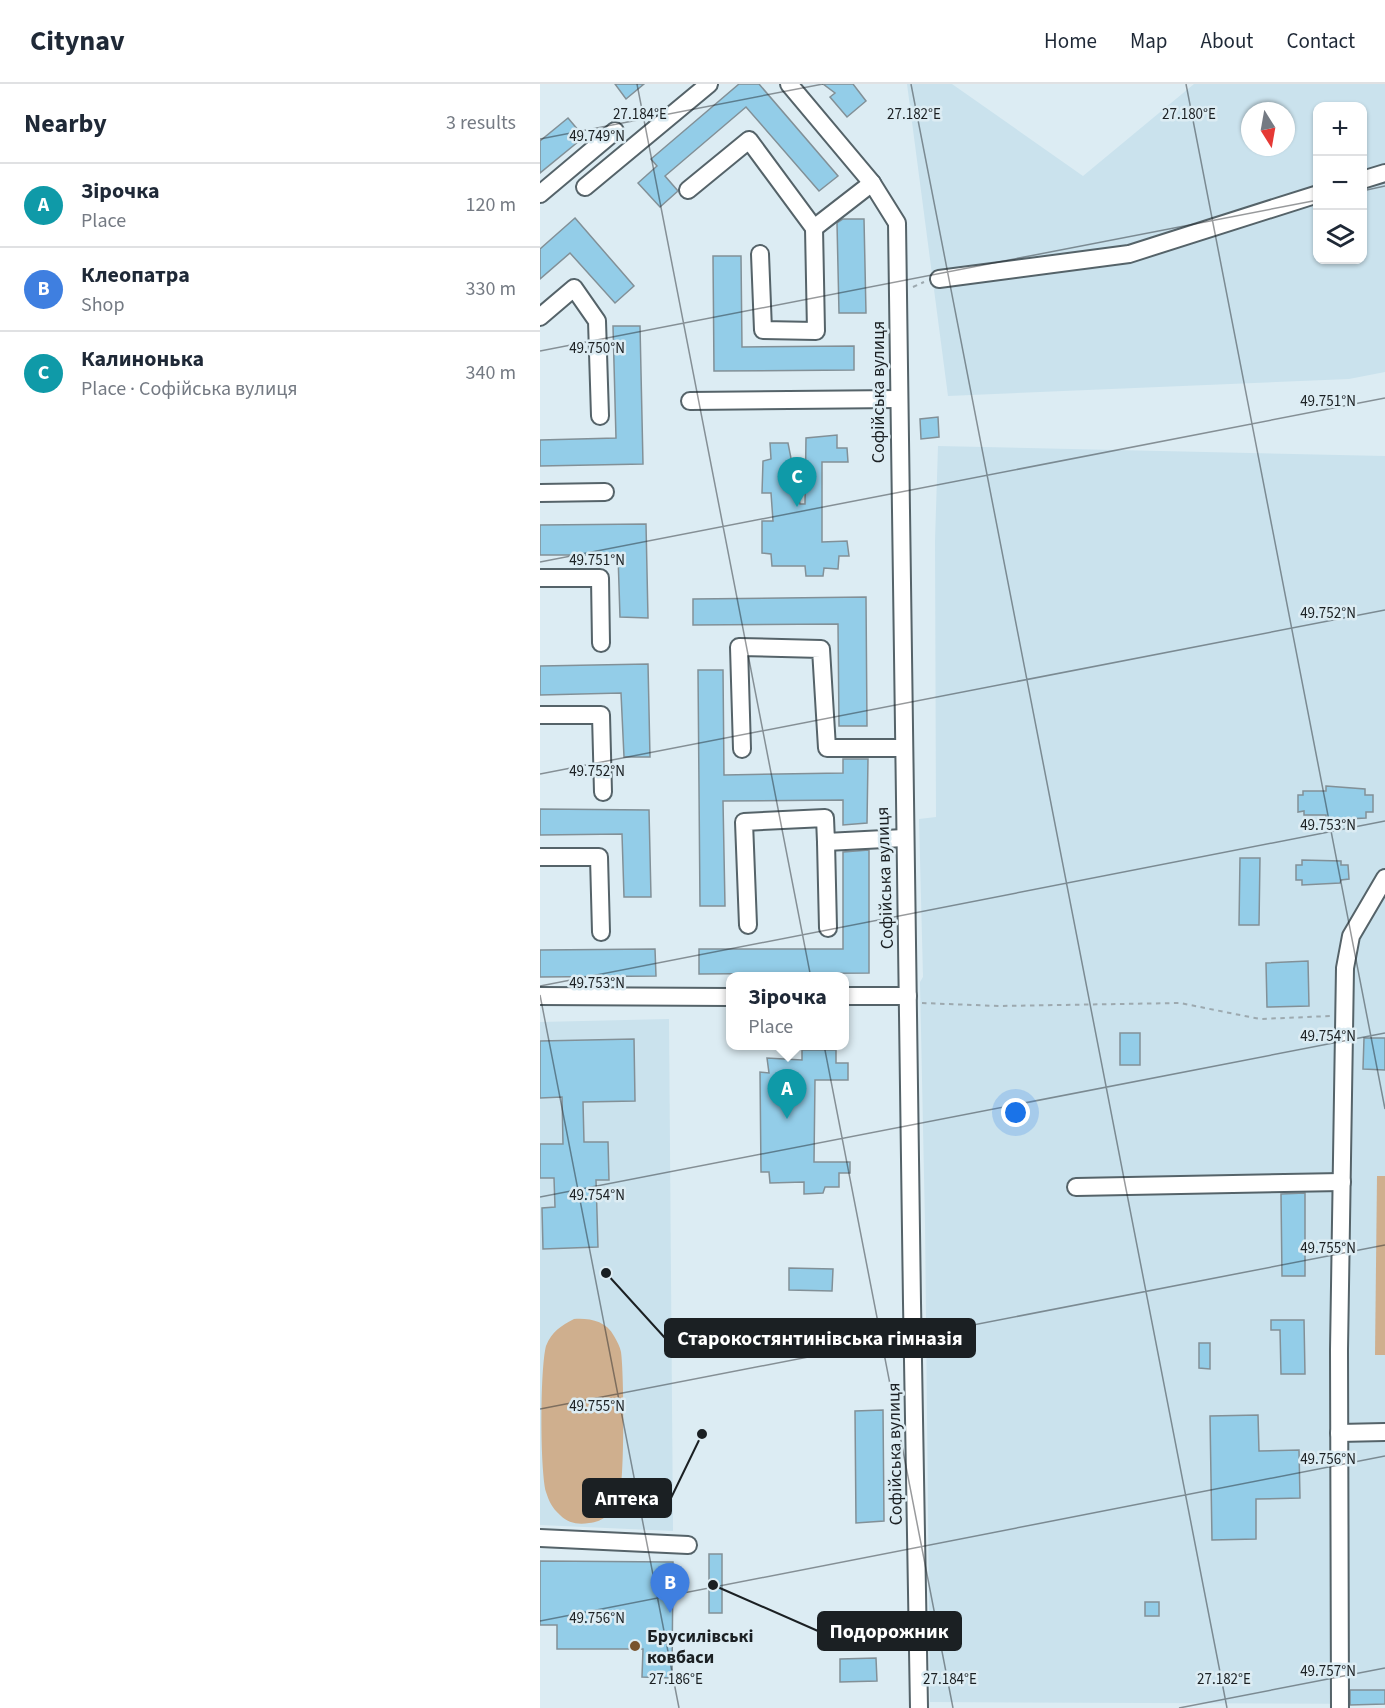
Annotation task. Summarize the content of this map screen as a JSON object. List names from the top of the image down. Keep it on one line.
{"streets":{"street":["Софійська вулиця"]},"places":["Старокостянтинівська гімназія","Аптека","Подорожник","Брусилівські ковбаси"],"north":"bottom","page":{"header":"Citynav","nav":["Home","Map","About","Contact"],"heading":["Nearby","3 results"],"map_buttons":["+","−"],"list":[{"mark":"A","name":"Зірочка","note":"Place","value":"120 m"},{"mark":"B","name":"Клеопатра","note":"Shop","value":"330 m"},{"mark":"C","name":"Калинонька","note":"Place · Софійська вулиця","value":"340 m"}],"pins":["C","A","B"],"popup":["Зірочка","Place"]},"coordinates":["27.184°E","27.182°E","27.180°E","49.749°N","49.750°N","49.751°N","49.752°N","49.753°N","49.754°N","49.755°N","49.756°N","49.757°N","27.186°E"]}
